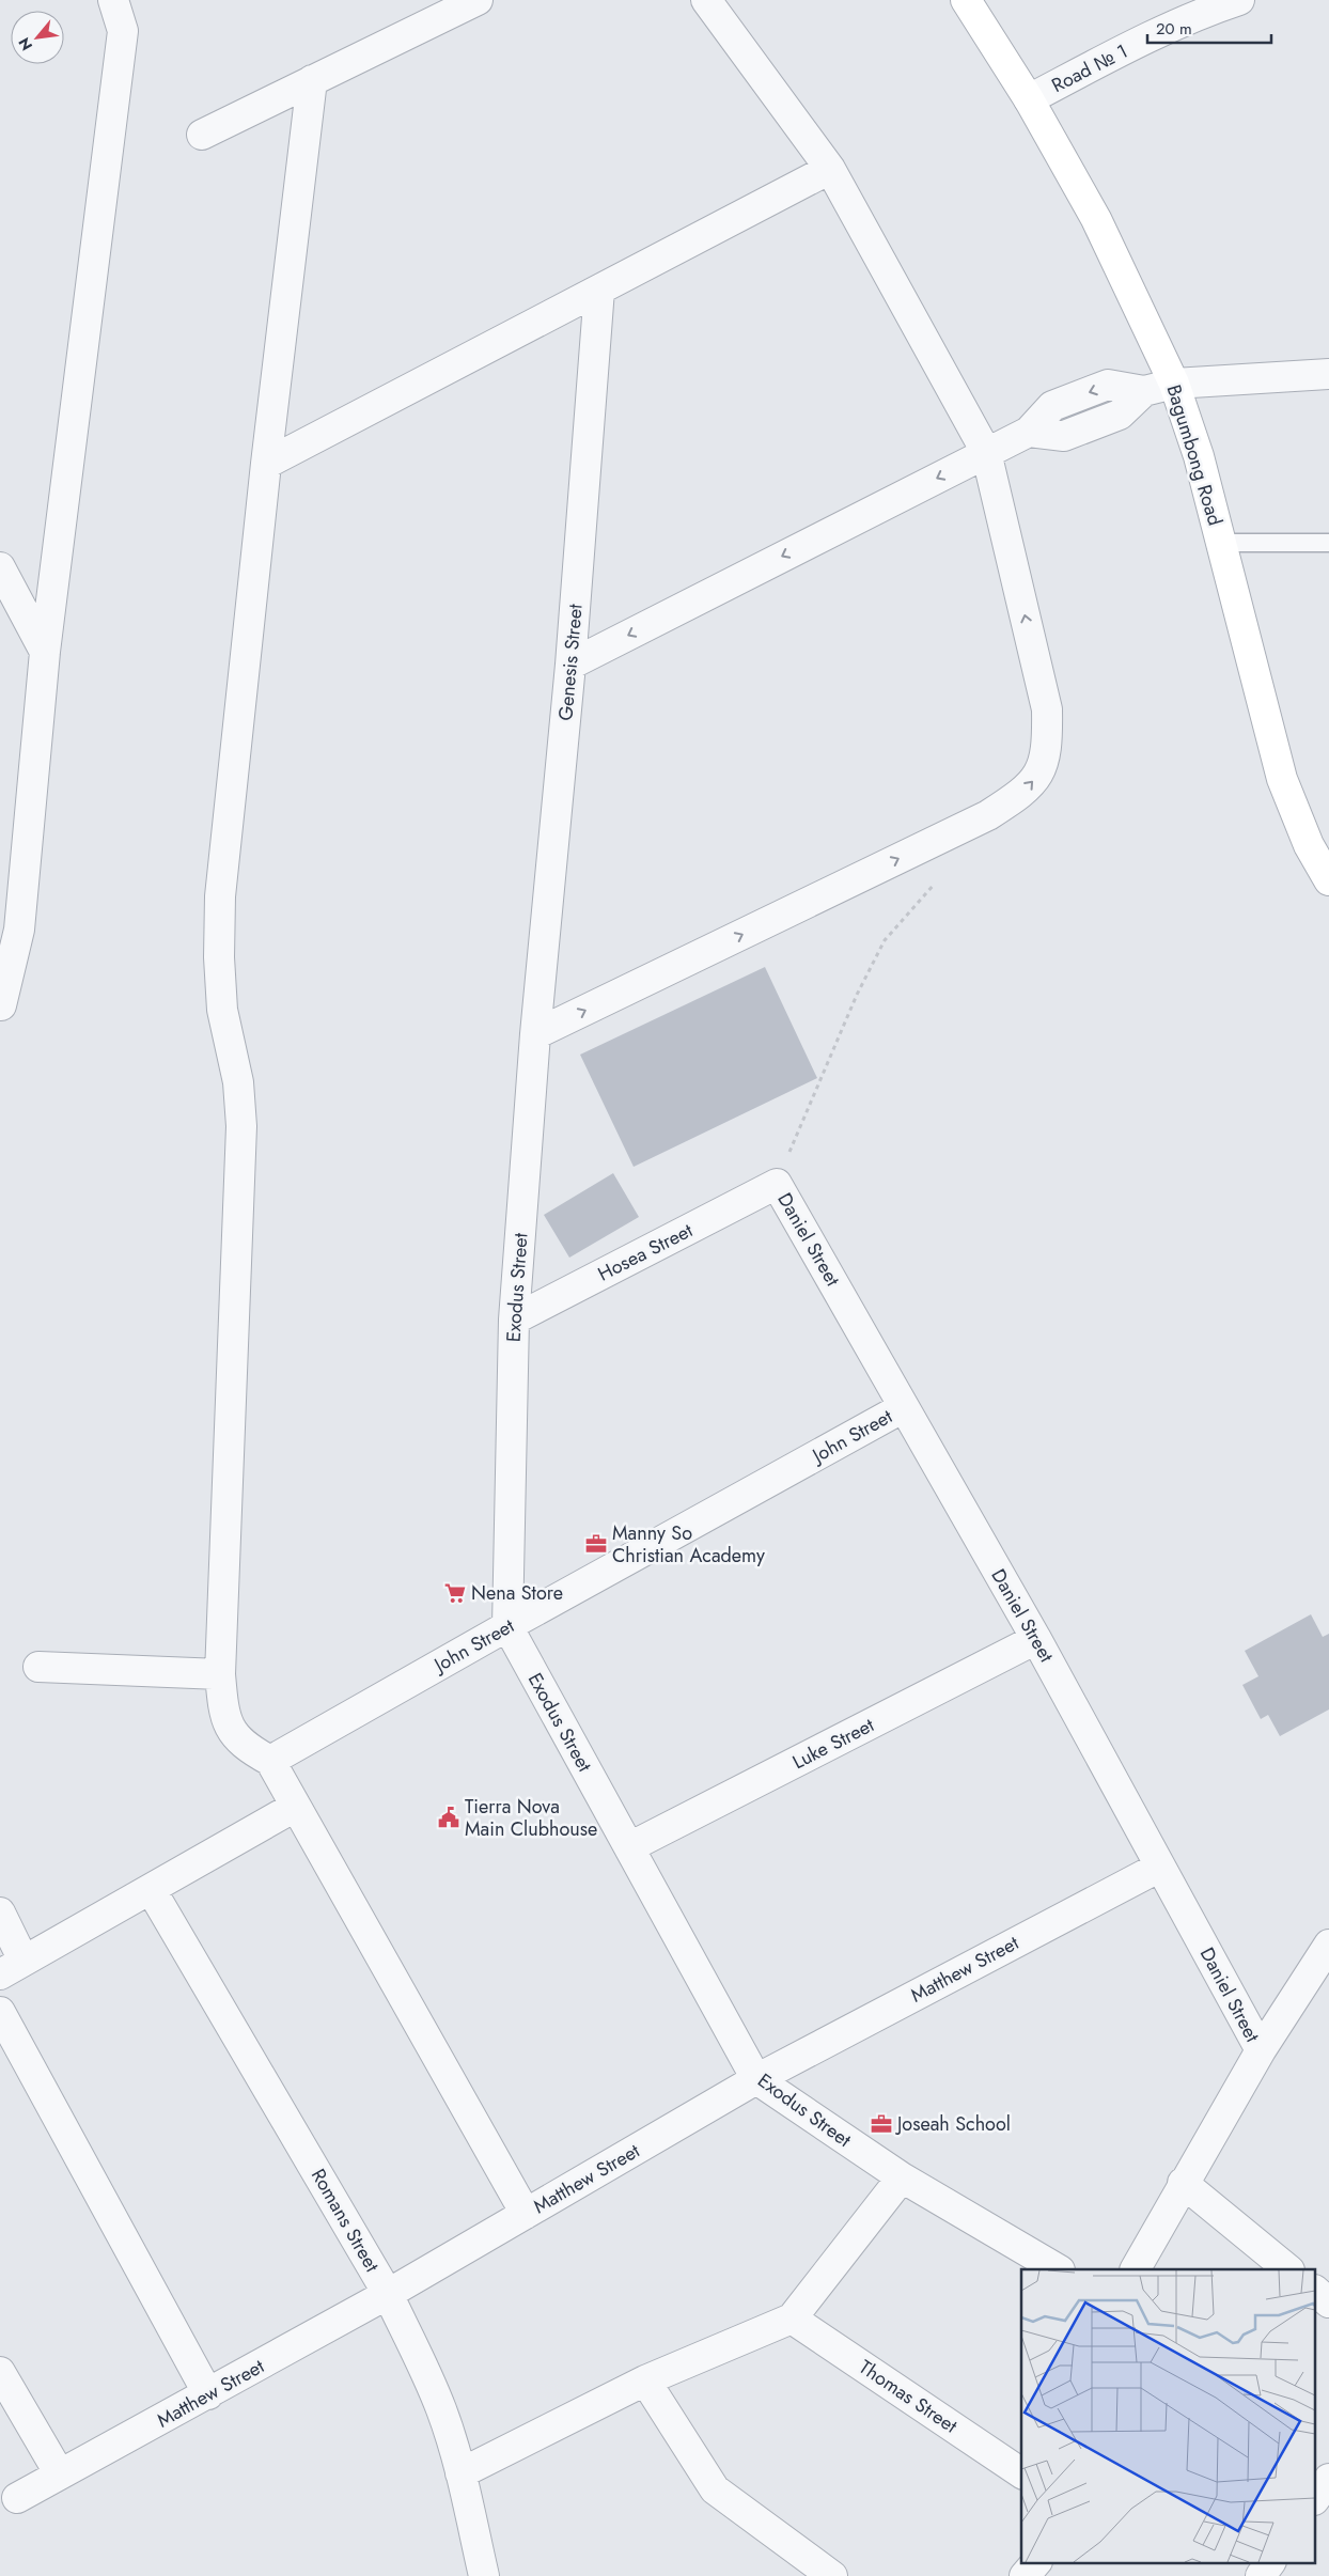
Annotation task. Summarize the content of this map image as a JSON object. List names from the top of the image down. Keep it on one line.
{"streets":{"main road":["Bagumbong Road"],"street":["Road № 1","Genesis Street","Daniel Street","Hosea Street","Exodus Street","John Street","Luke Street","Matthew Street","Romans Street","Thomas Street"]},"crossings":[["Road № 1","Bagumbong Road"],["Genesis Street","Exodus Street"],["Daniel Street","Hosea Street"],["Daniel Street","John Street"],["Daniel Street","Luke Street"],["Daniel Street","Matthew Street"],["Hosea Street","Exodus Street"],["Exodus Street","John Street"],["Exodus Street","Luke Street"],["Exodus Street","Matthew Street"],["Matthew Street","Romans Street"]],"places":{"office":["Manny So Christian Academy","Joseah School"],"supermarket":["Nena Store"],"public building":["Tierra Nova Main Clubhouse"]},"scale_bar":"20 m","north":"bottom left"}
